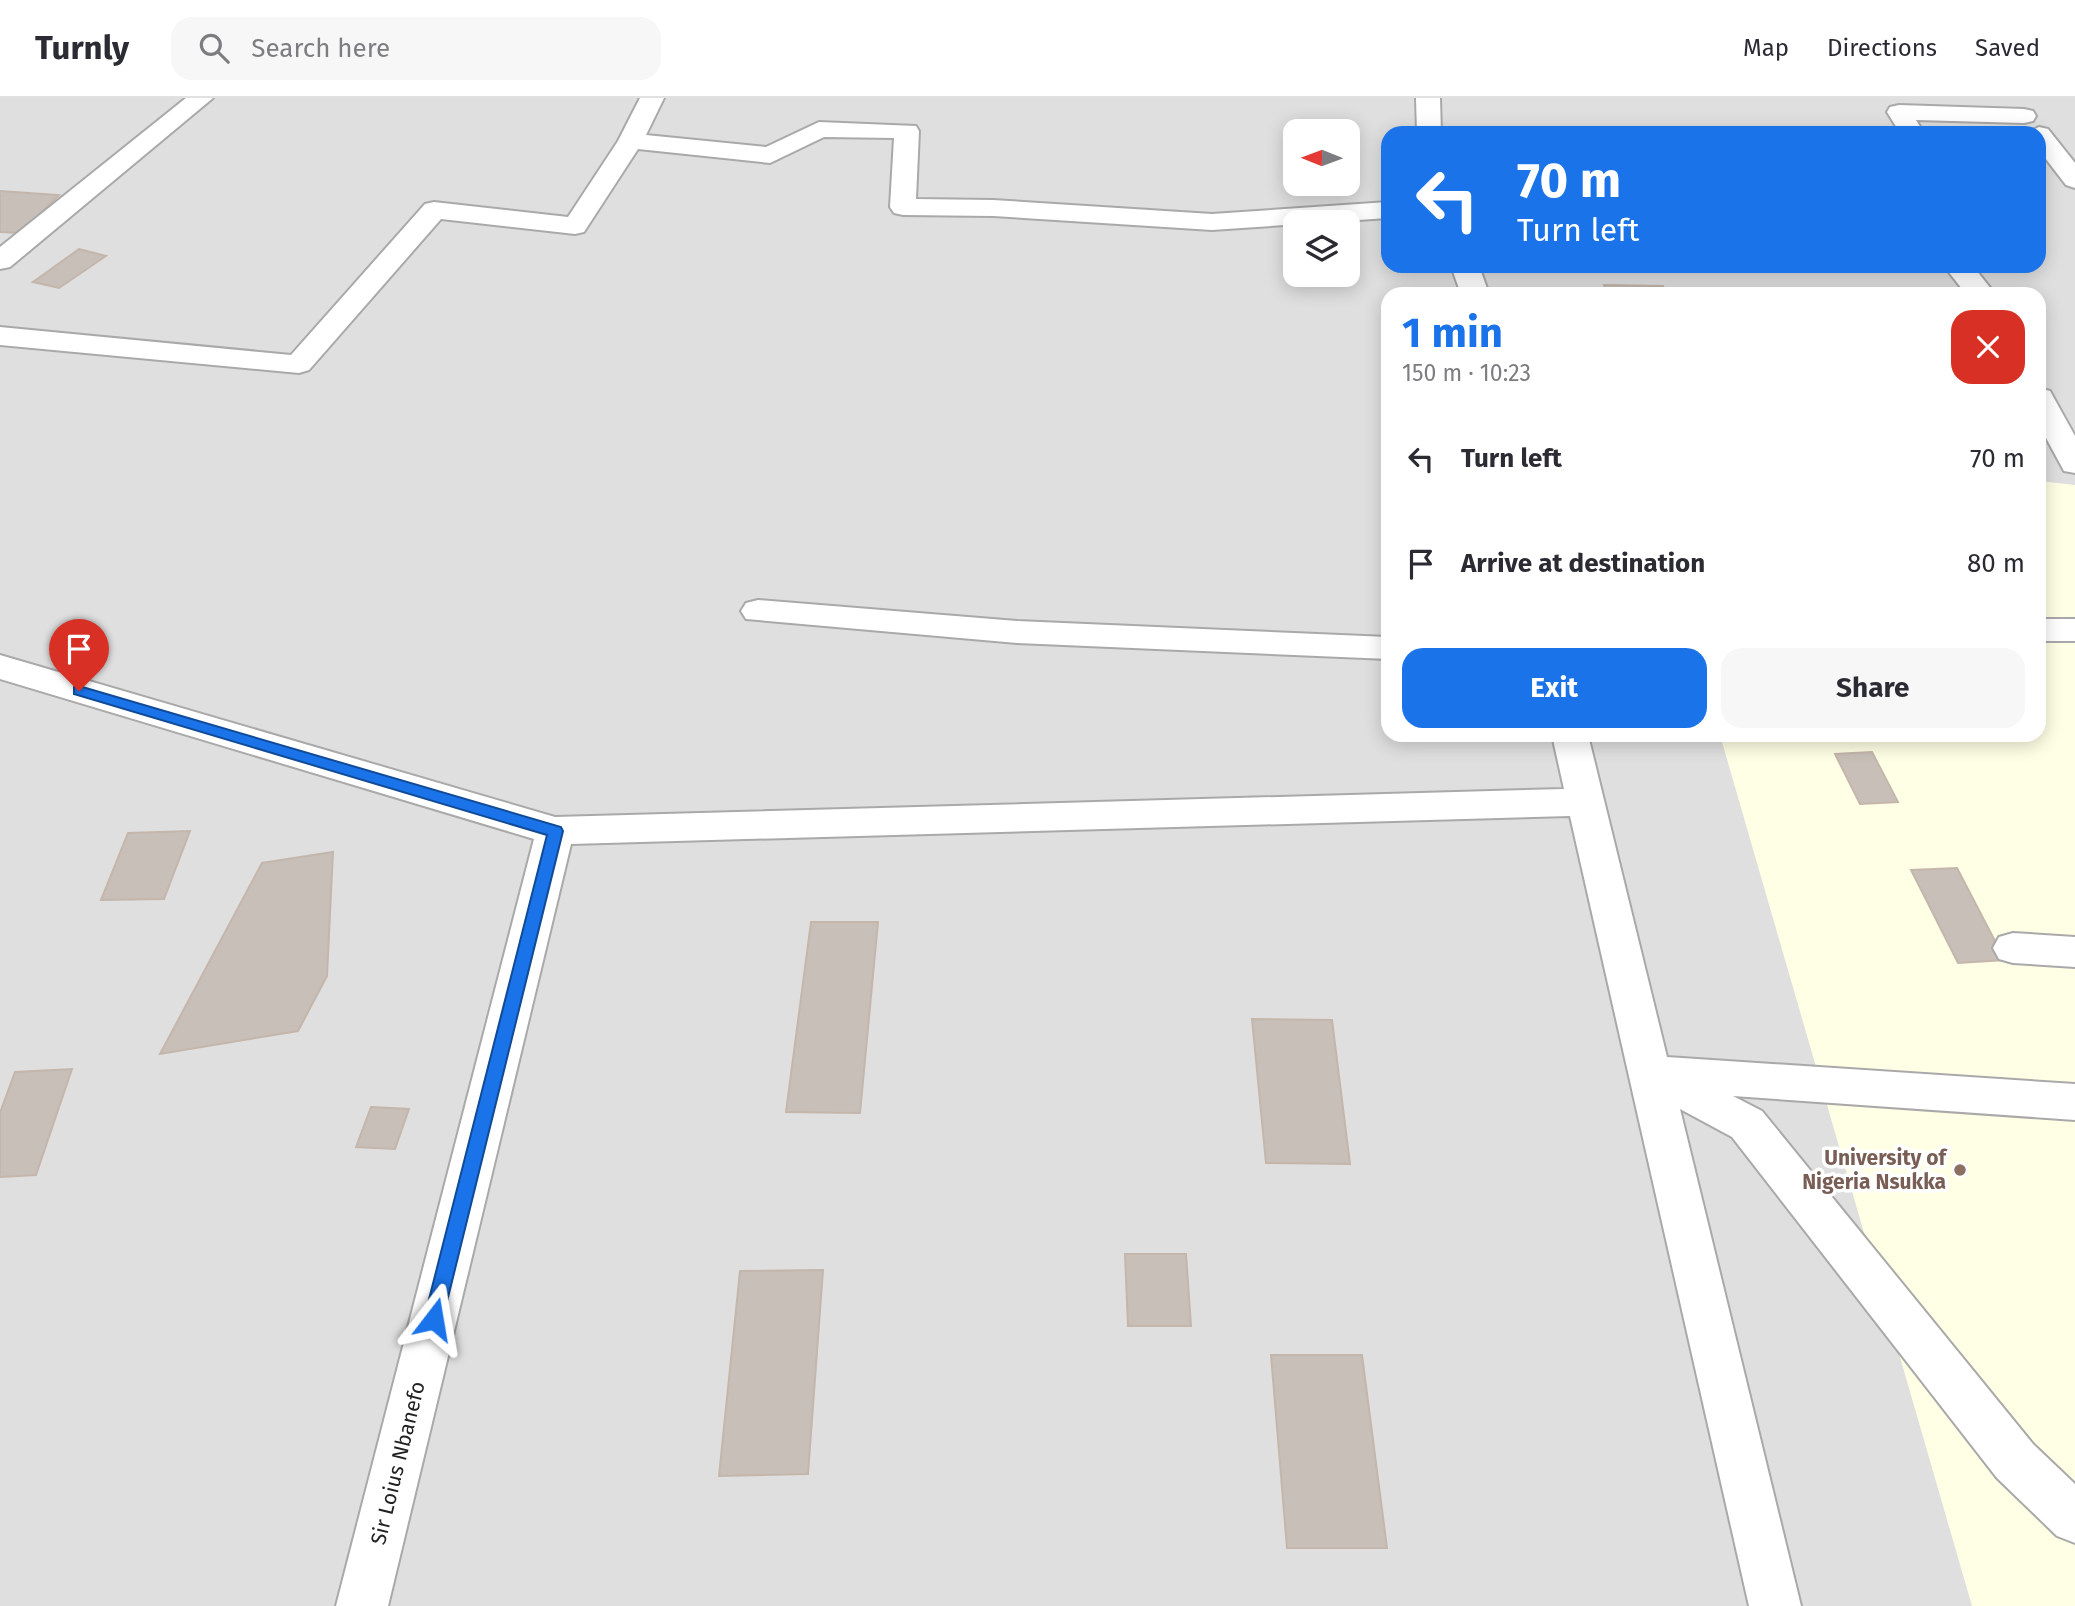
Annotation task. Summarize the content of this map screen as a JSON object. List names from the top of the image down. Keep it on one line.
{"streets":{"street":["Sir Loius Nbanefo"]},"places":["University of Nigeria Nsukka"],"north":"left","page":{"header":"Turnly","search":"Search here","nav":["Map","Directions","Saved"],"turn":["70 m","Turn left"],"heading":["1 min","150 m · 10:23"],"list":[{"name":"Turn left","value":"70 m"},{"name":"Arrive at destination","value":"80 m"}],"buttons":["Exit","Share"]}}
